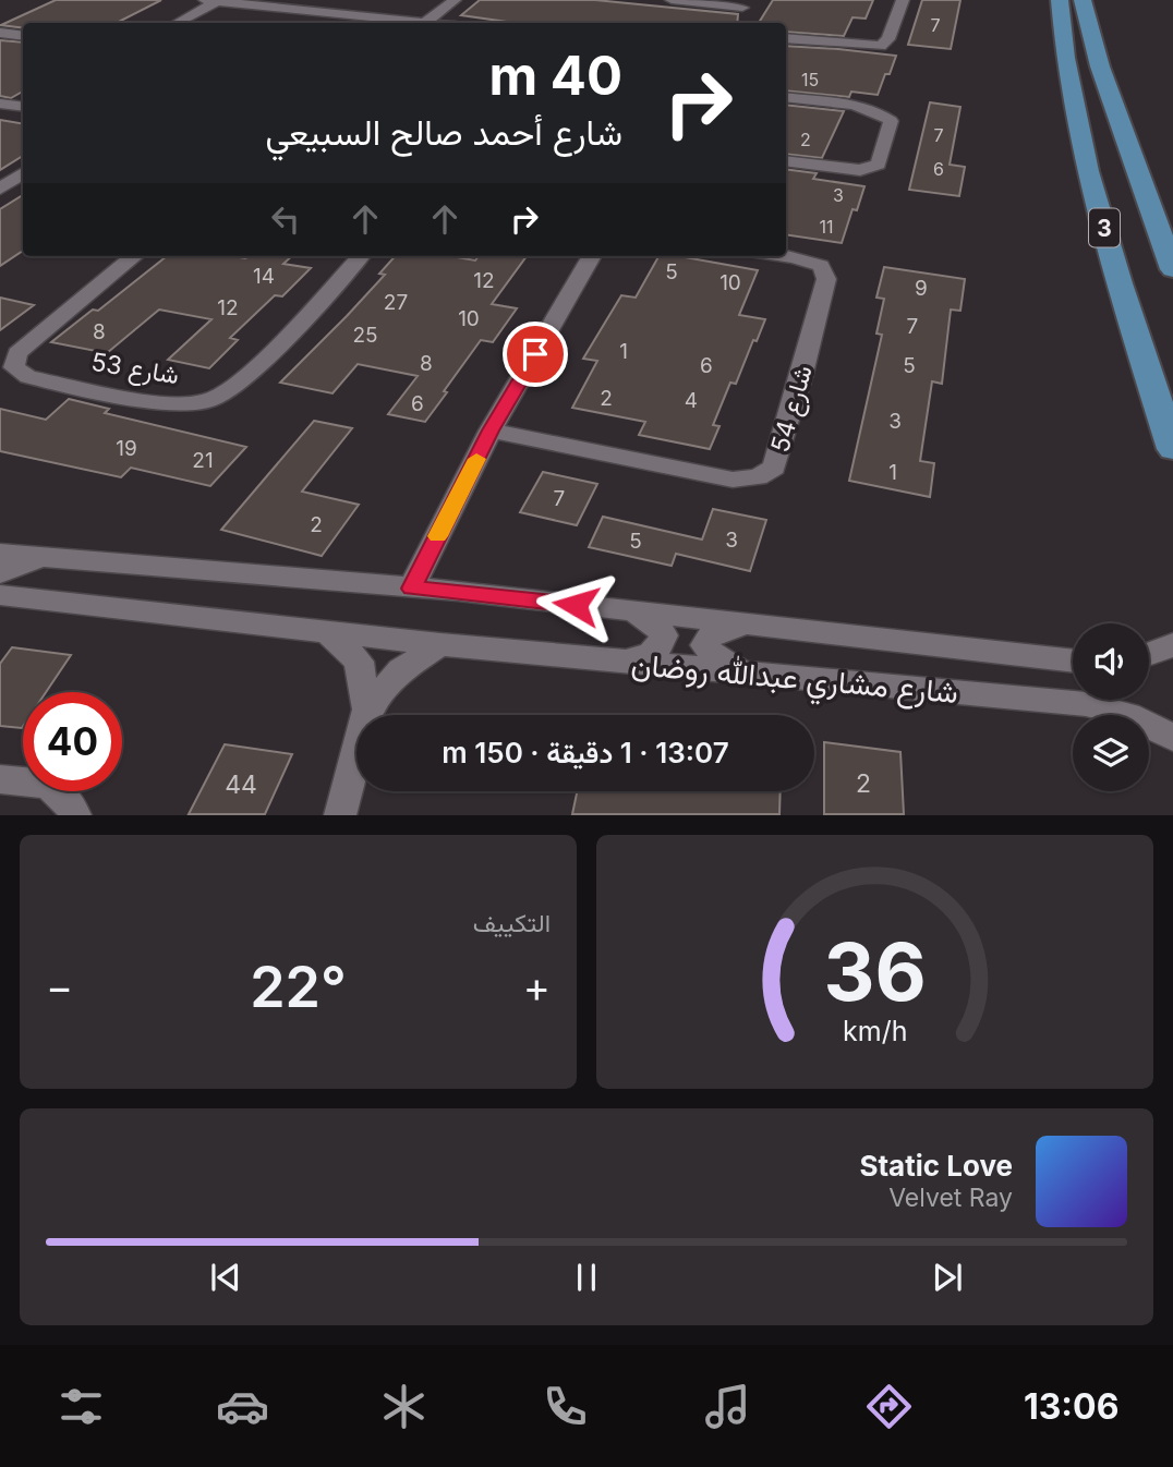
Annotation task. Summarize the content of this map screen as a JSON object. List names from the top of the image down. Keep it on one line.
{"streets":{"main road":["3"],"street":["شارع 53","شارع 54","شارع مشاري عبدالله روضان"]},"house_numbers":["7","15","7","2","6","3","11","5","14","12","10","9","27","12","10","7","8","25","1","8","6","5","2","4","6","3","19","21","1","7","2","3","5","2","44"],"page":{"turn":["40 m","شارع أحمد صالح السبيعي"],"limit":"40","trip":"13:07 · 1 دقيقة · 150 m","tile":"التكييف","heat":["−","22°","+"],"song":["Static Love","Velvet Ray"],"tabs":"13:06","gauge":["36","km/h"]}}
